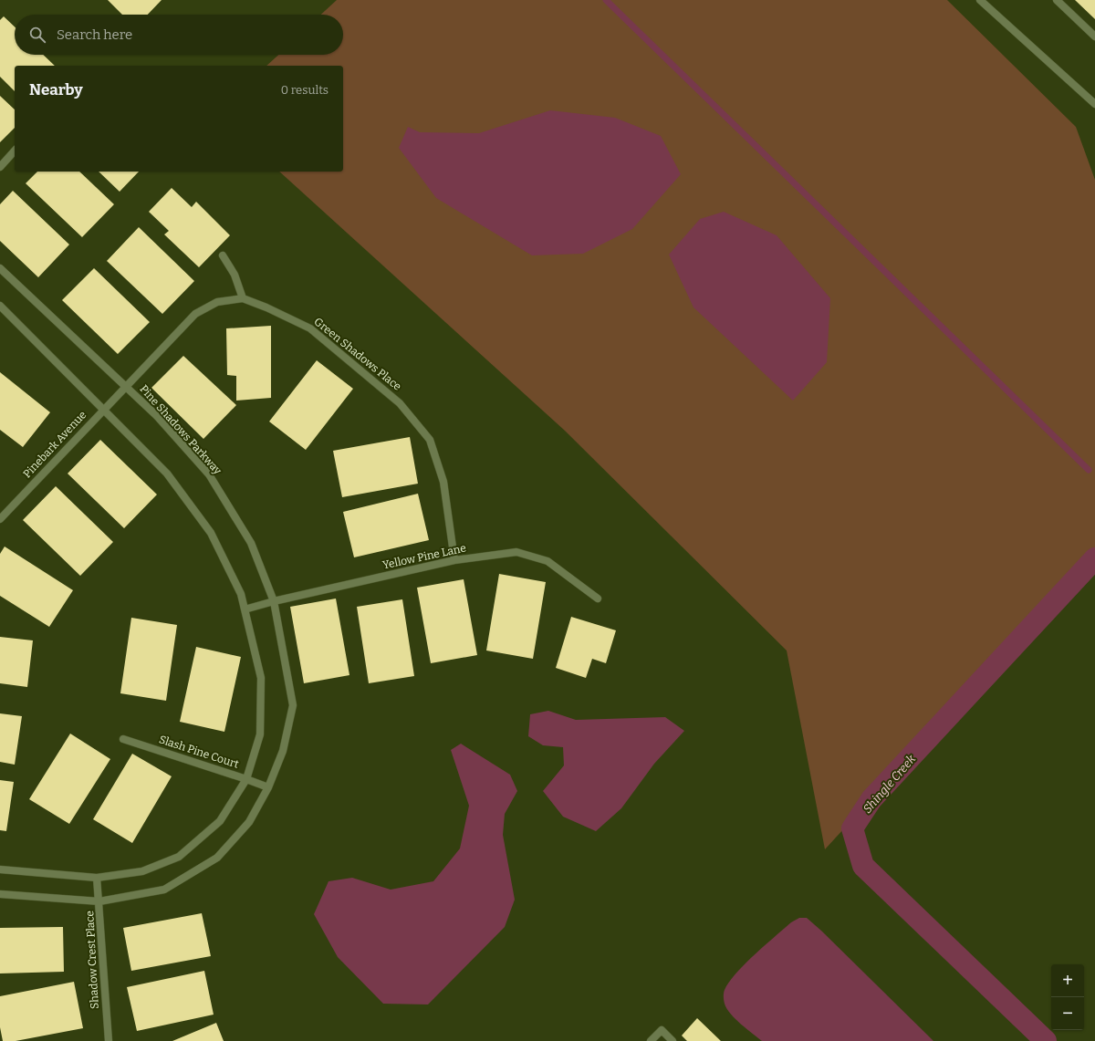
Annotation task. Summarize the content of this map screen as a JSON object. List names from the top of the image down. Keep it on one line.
{"streets":{"lane":["Green Shadows Place","Pine Shadows Parkway","Pinebark Avenue","Yellow Pine Lane","Slash Pine Court","Shadow Crest Place"]},"crossings":[["Green Shadows Place","Pine Shadows Parkway"],["Green Shadows Place","Pinebark Avenue"],["Green Shadows Place","Yellow Pine Lane"],["Pine Shadows Parkway","Pinebark Avenue"],["Pine Shadows Parkway","Yellow Pine Lane"],["Pine Shadows Parkway","Slash Pine Court"],["Pine Shadows Parkway","Shadow Crest Place"]],"water":["Shingle Creek"],"page":{"search":"Search here","heading":["Nearby","0 results"],"map_buttons":["+","−"]}}
